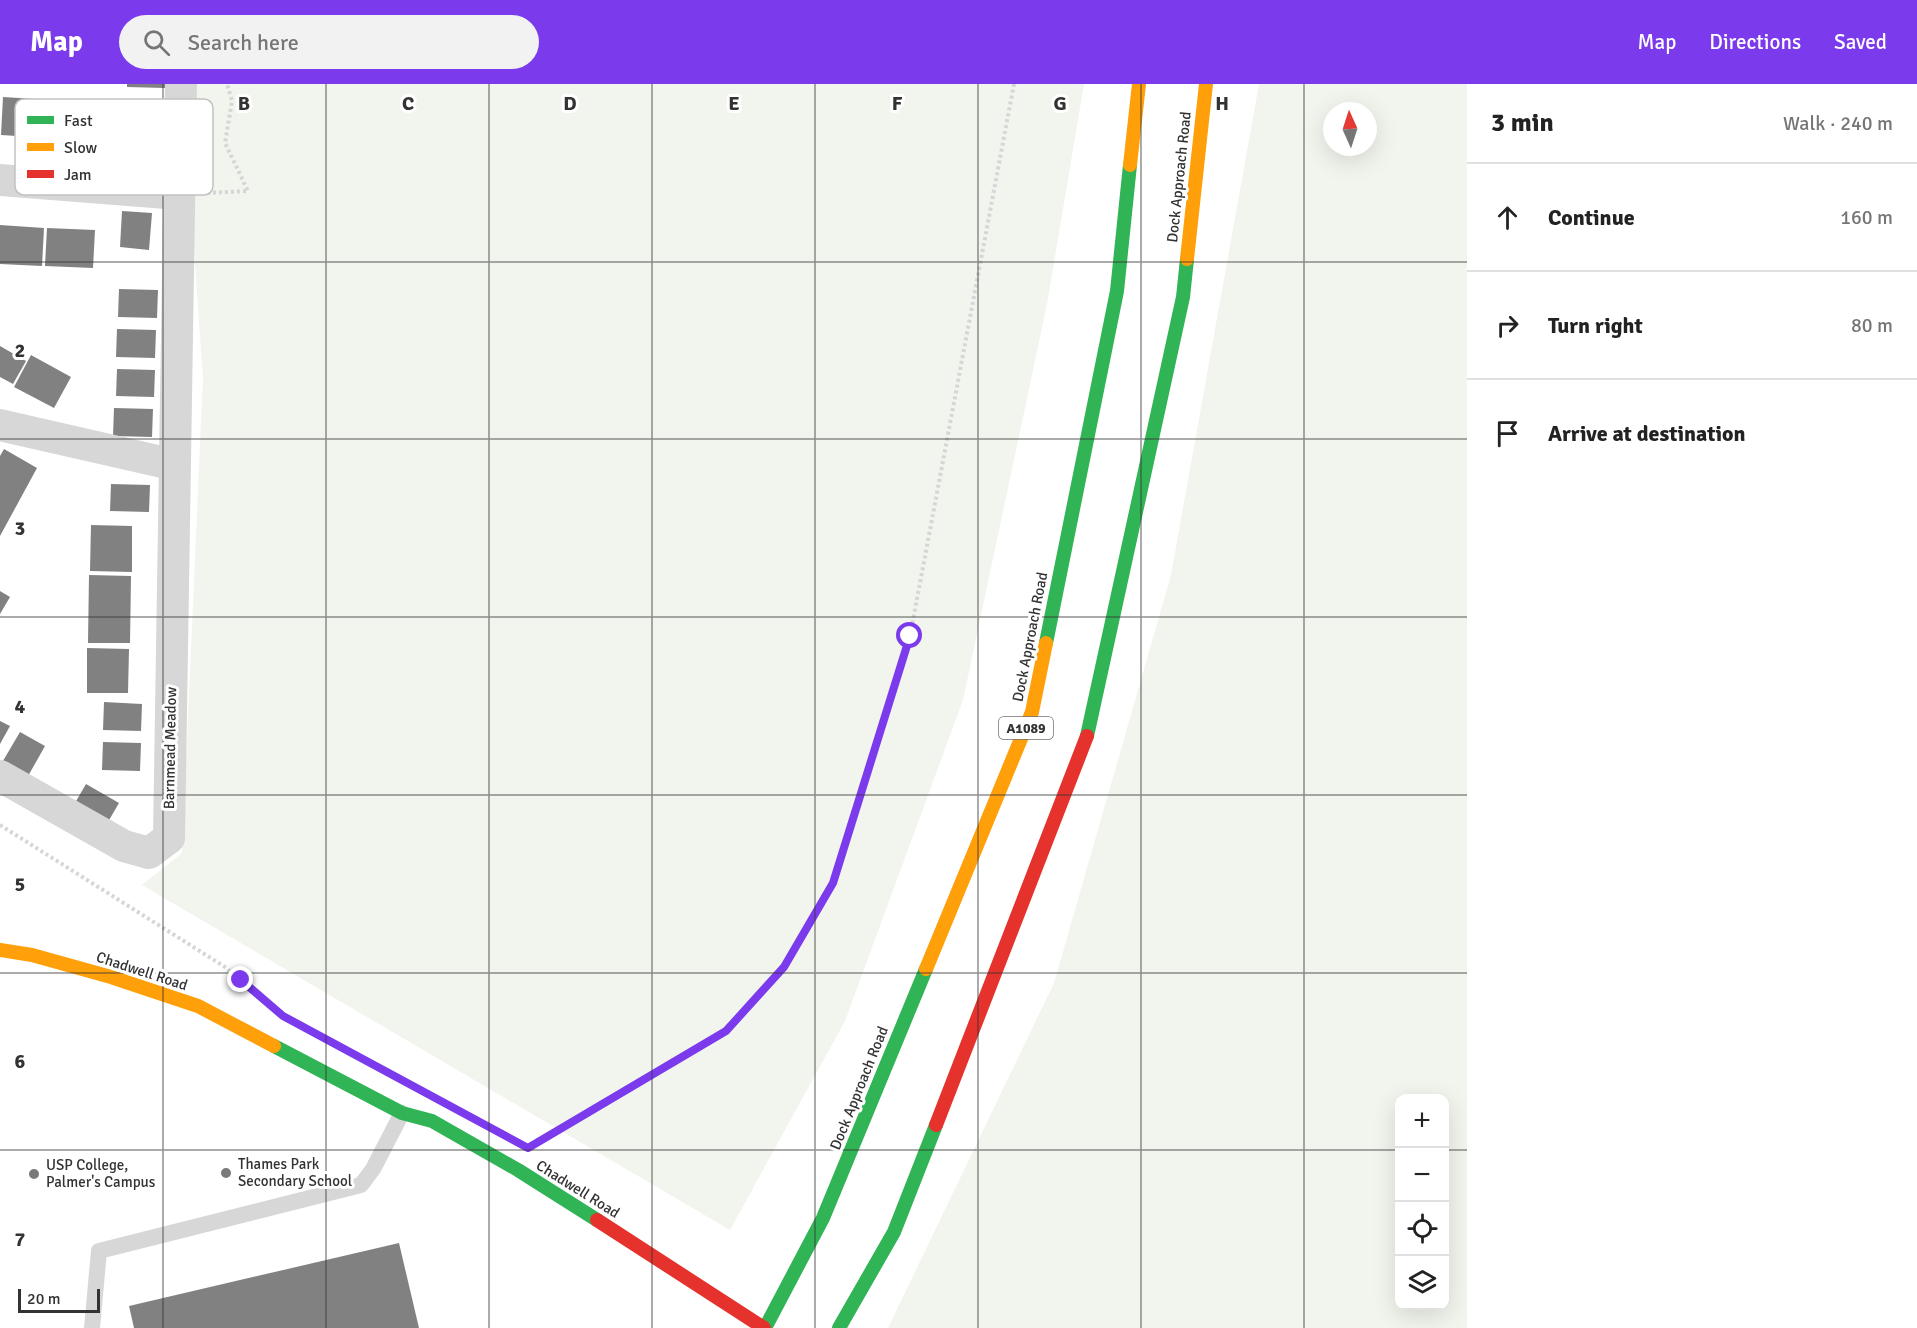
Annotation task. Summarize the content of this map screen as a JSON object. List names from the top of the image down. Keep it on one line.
{"streets":{"main road":["Dock Approach Road","A1089","Chadwell Road"],"street":["Barnmead Meadow"]},"crossings":[["Dock Approach Road","Chadwell Road"]],"places":["Thames Park Secondary School","USP College, Palmer's Campus"],"legend":["Fast","Slow","Jam"],"scale_bar":"20 m","north":"top","page":{"header":"Map","search":"Search here","nav":["Map","Directions","Saved"],"heading":["3 min","Walk · 240 m"],"list":[["Continue","160 m"],["Turn right","80 m"],"Arrive at destination"],"map_buttons":["+","−"],"scale":"20 m"},"grid":{"columns":["B","C","D","E","F","G","H"],"rows":["2","3","4","5","6","7"]}}
